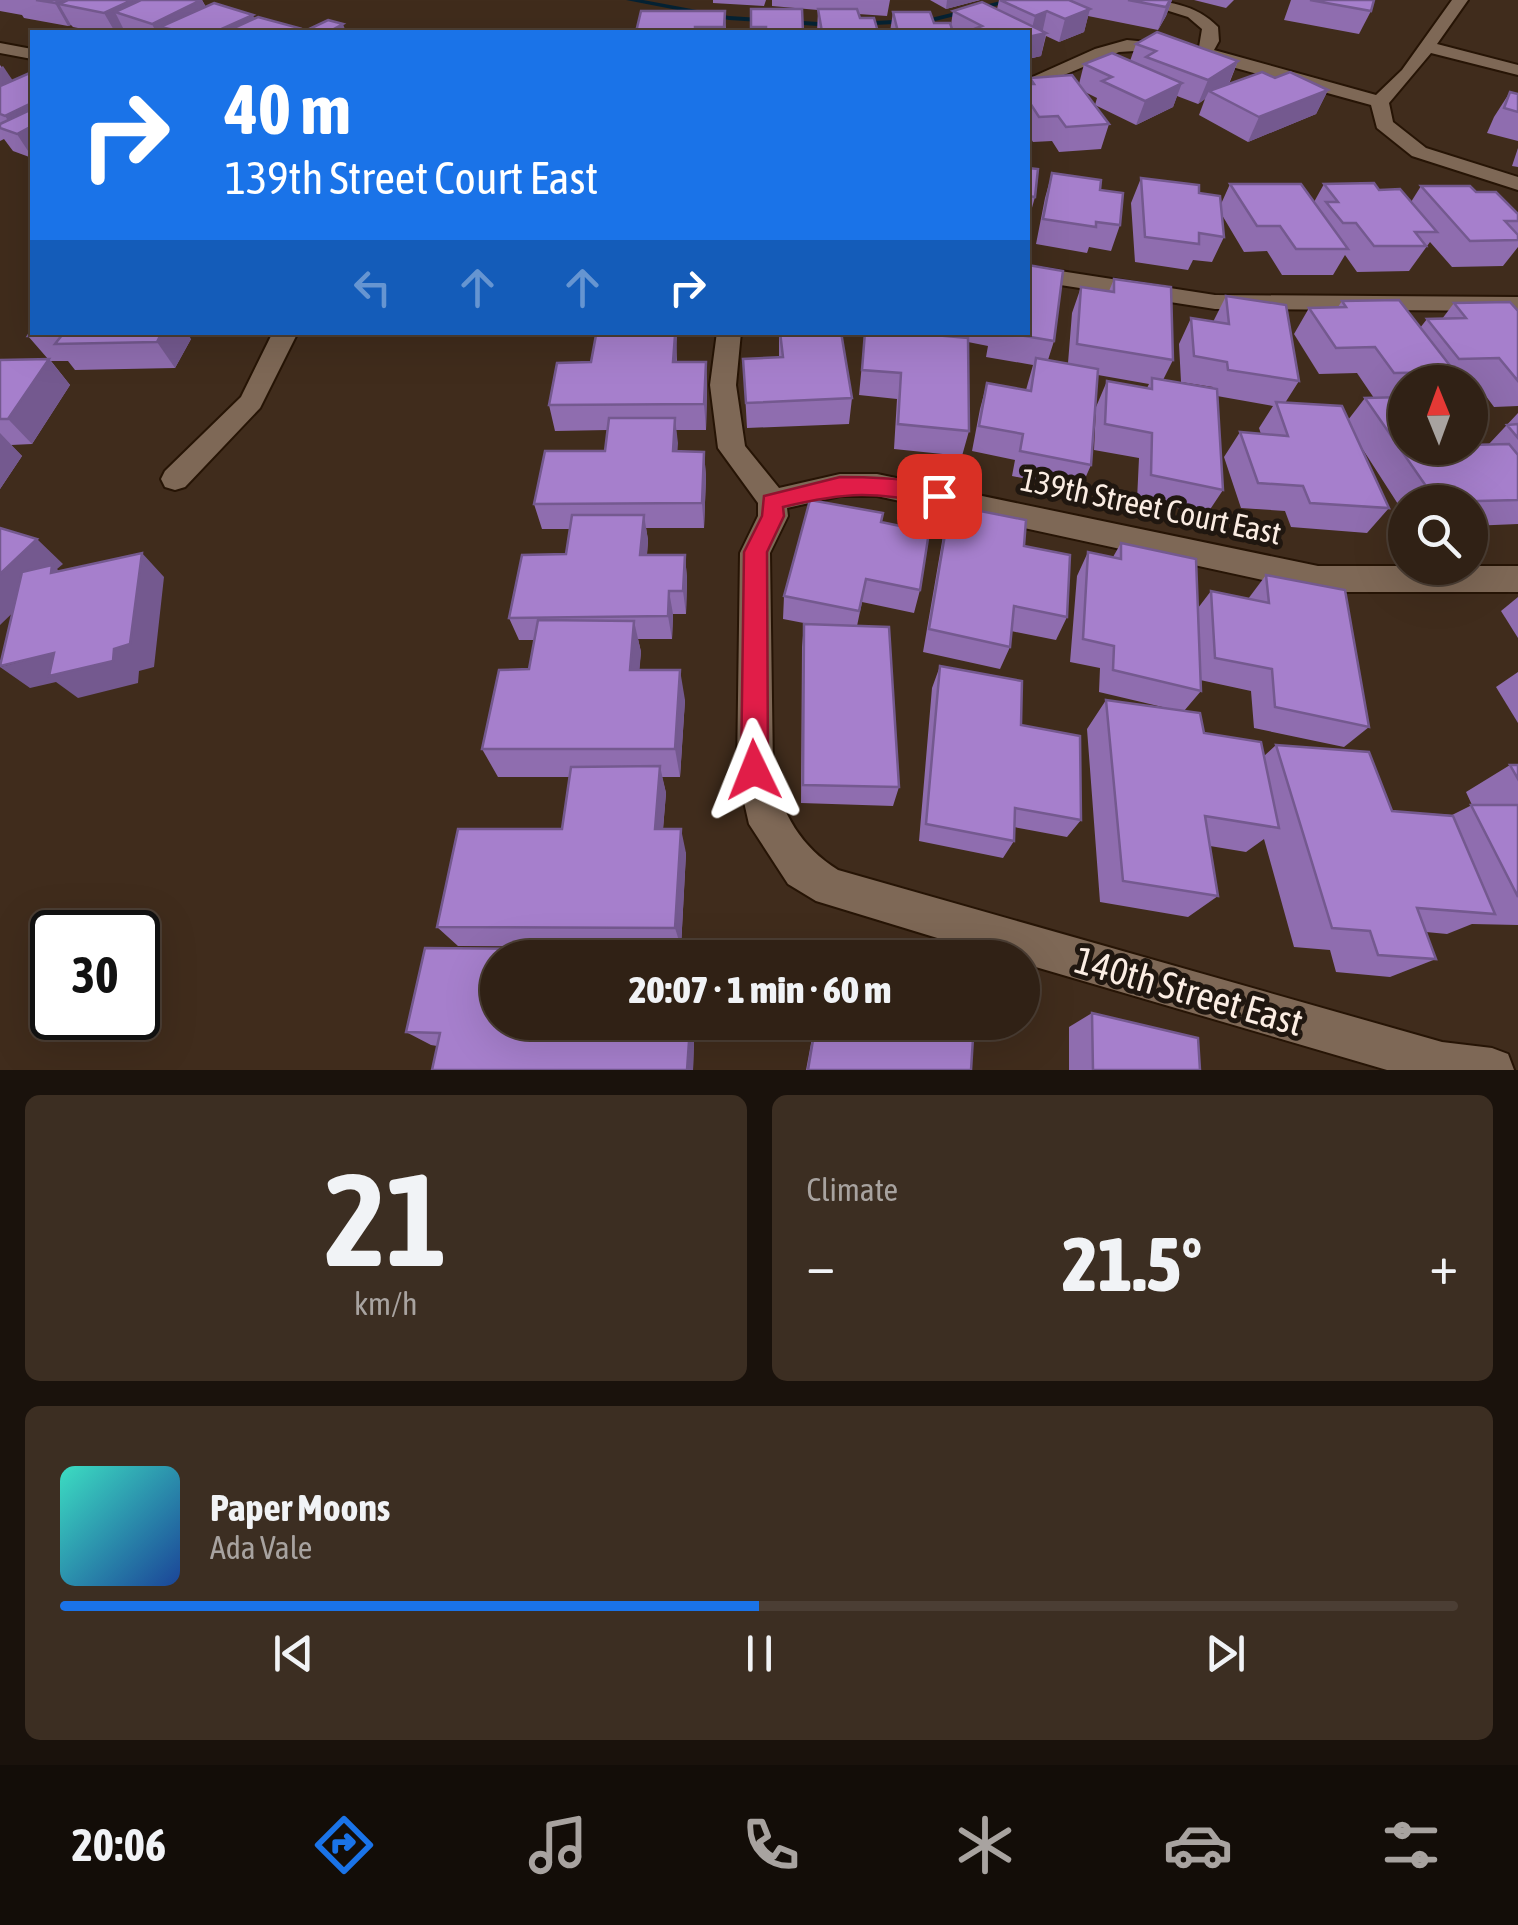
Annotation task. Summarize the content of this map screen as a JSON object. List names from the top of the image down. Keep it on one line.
{"streets":{"street":["139th Street Court East","140th Street East"]},"crossings":[["139th Street Court East","140th Street East"]],"north":"top","page":{"turn":["40 m","139th Street Court East"],"limit":"30","trip":"20:07 · 1 min · 60 m","tile":[["21","km/h"],"Climate"],"heat":["−","21.5°","+"],"song":["Paper Moons","Ada Vale"],"tabs":"20:06"}}
